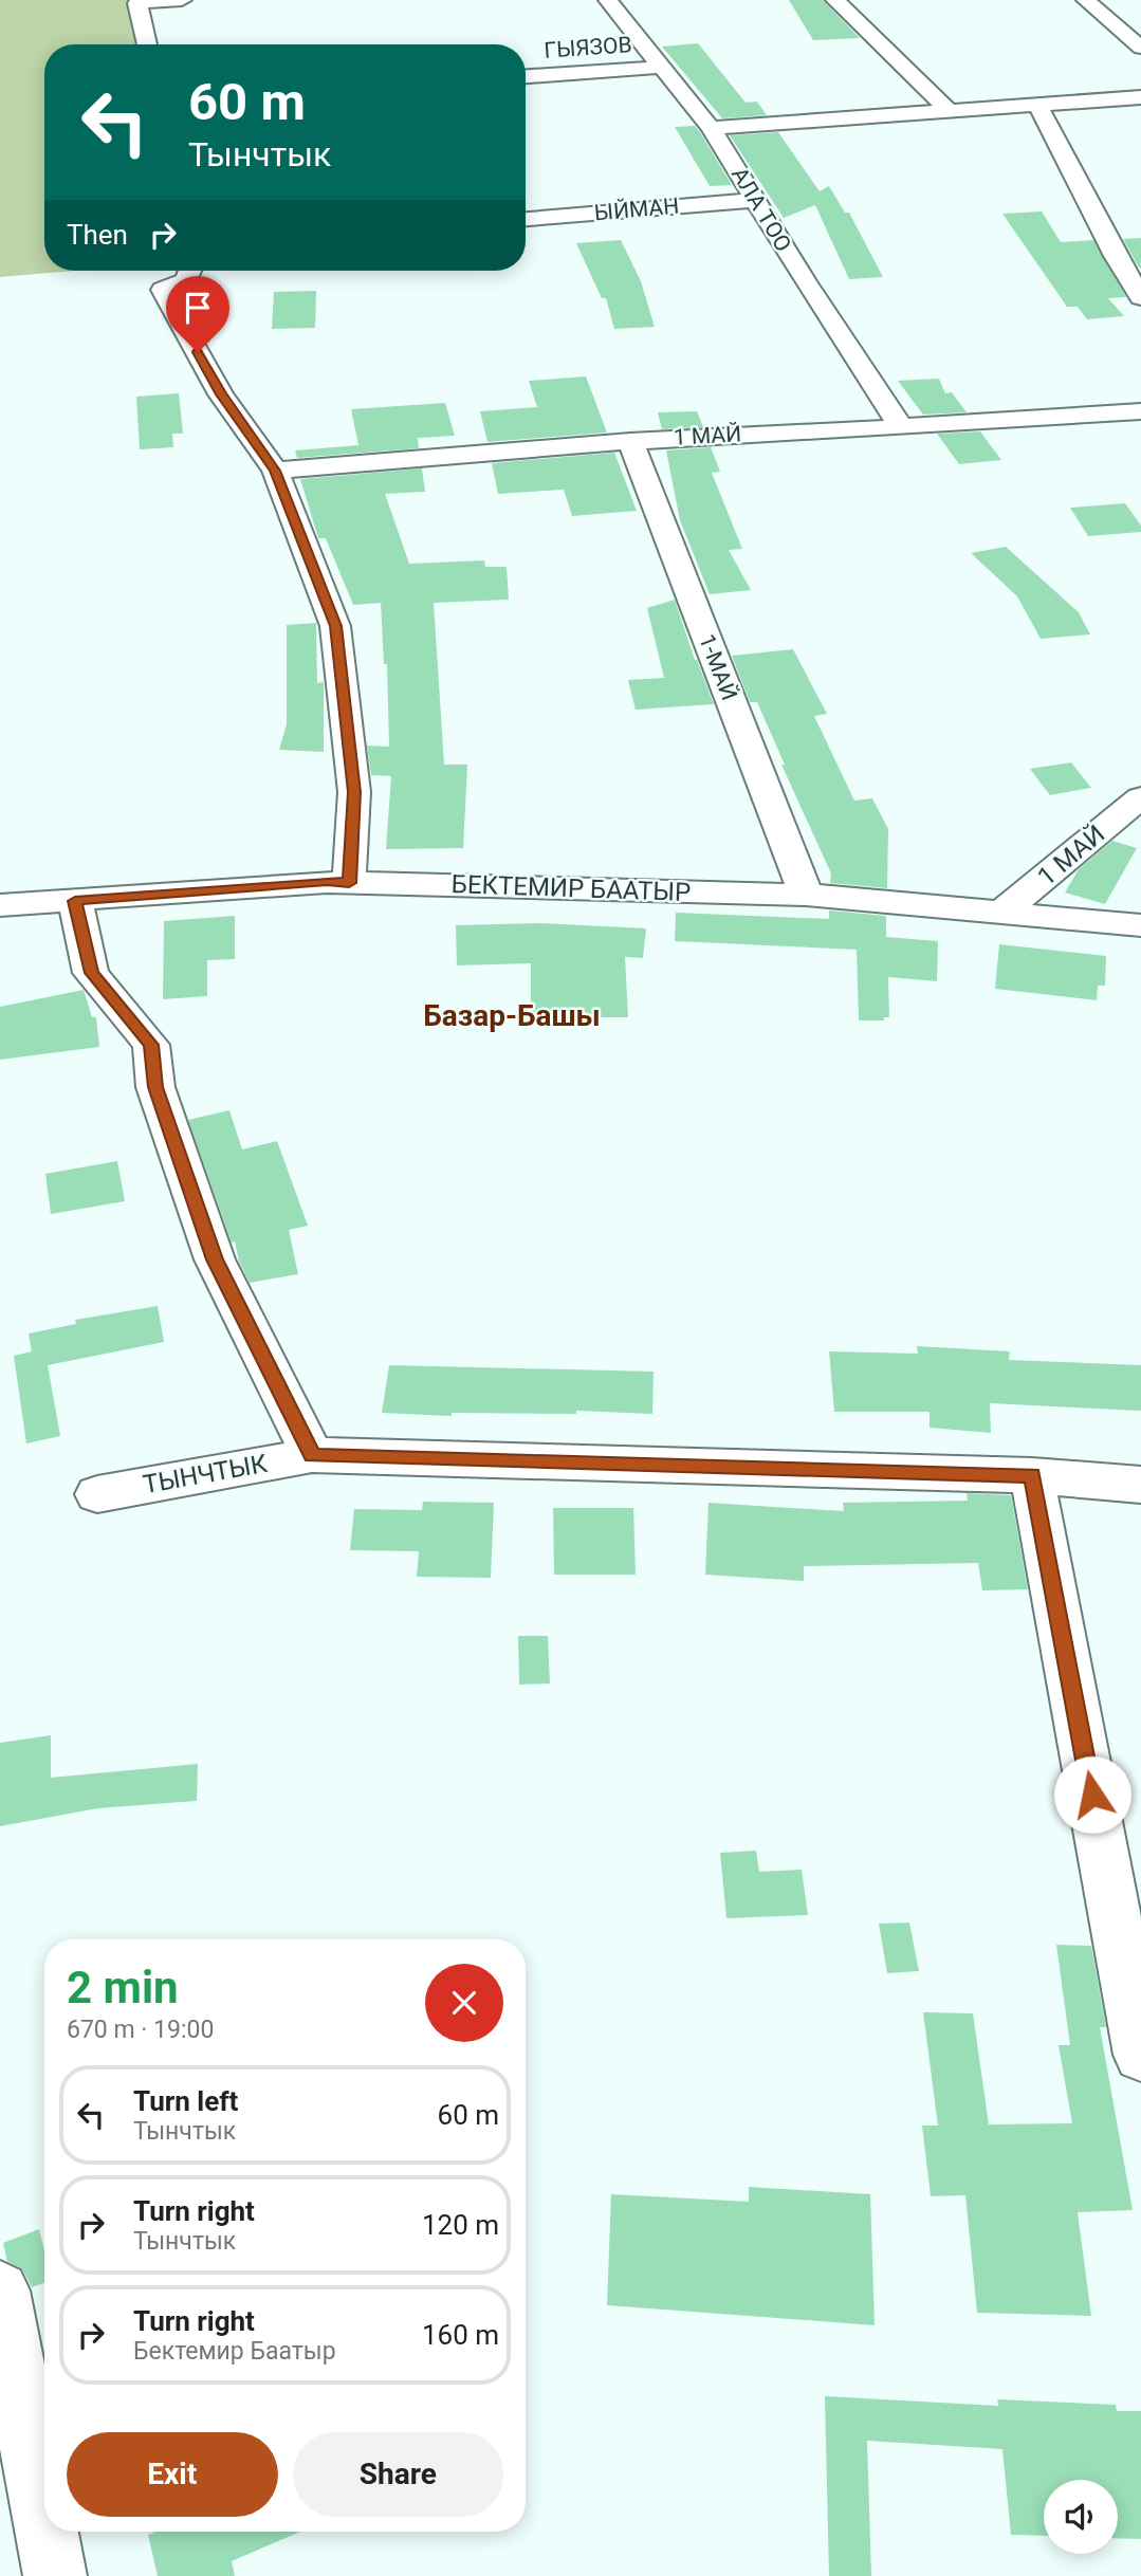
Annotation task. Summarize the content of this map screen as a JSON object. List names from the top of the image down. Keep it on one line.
{"streets":{"street":["ГЫЯЗОВ","ЫЙМАН","АЛА ТОО","1 МАЙ","1-МАЙ","БЕКТЕМИР БААТЫР","ТЫНЧТЫК"]},"crossings":[["ГЫЯЗОВ","АЛА ТОО"],["ЫЙМАН","АЛА ТОО"],["АЛА ТОО","1 МАЙ"],["1 МАЙ","1-МАЙ"],["1 МАЙ","БЕКТЕМИР БААТЫР"],["1-МАЙ","БЕКТЕМИР БААТЫР"]],"districts":["Базар-Башы"],"page":{"turn":["60 m","Тынчтык"],"then":"Then","heading":["2 min","670 m · 19:00"],"list":[{"name":"Turn left","note":"Тынчтык","value":"60 m"},{"name":"Turn right","note":"Тынчтык","value":"120 m"},{"name":"Turn right","note":"Бектемир Баатыр","value":"160 m"}],"buttons":["Exit","Share"]}}
